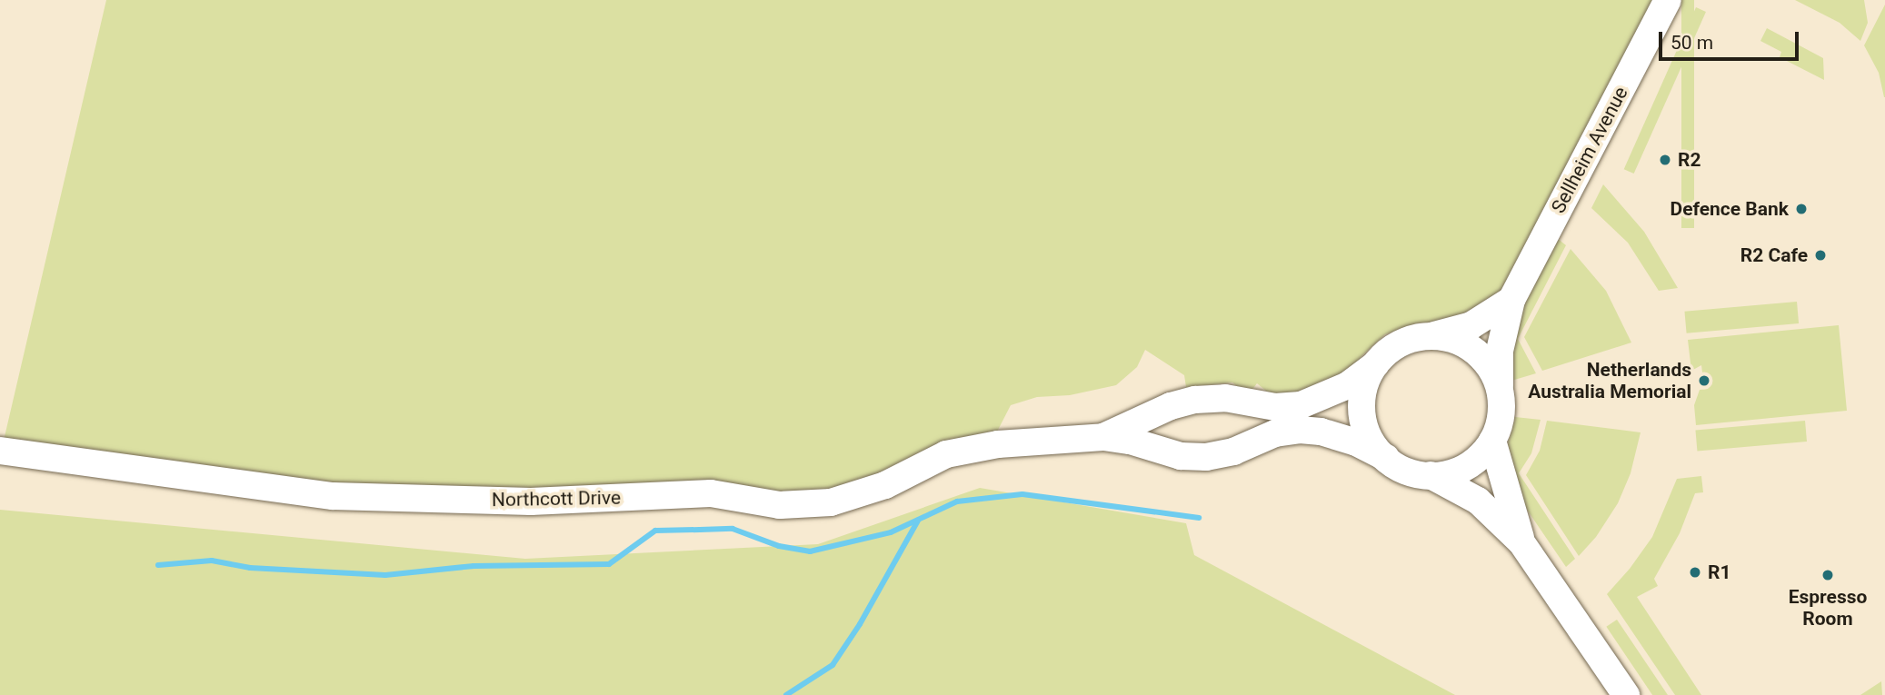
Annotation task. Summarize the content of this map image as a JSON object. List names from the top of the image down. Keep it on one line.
{"streets":{"street":["Sellheim Avenue","Northcott Drive"]},"crossings":[["Sellheim Avenue","Northcott Drive"]],"places":["R2","Defence Bank","R2 Cafe","Netherlands Australia Memorial","R1","Espresso Room"],"scale_bar":"50 m"}
